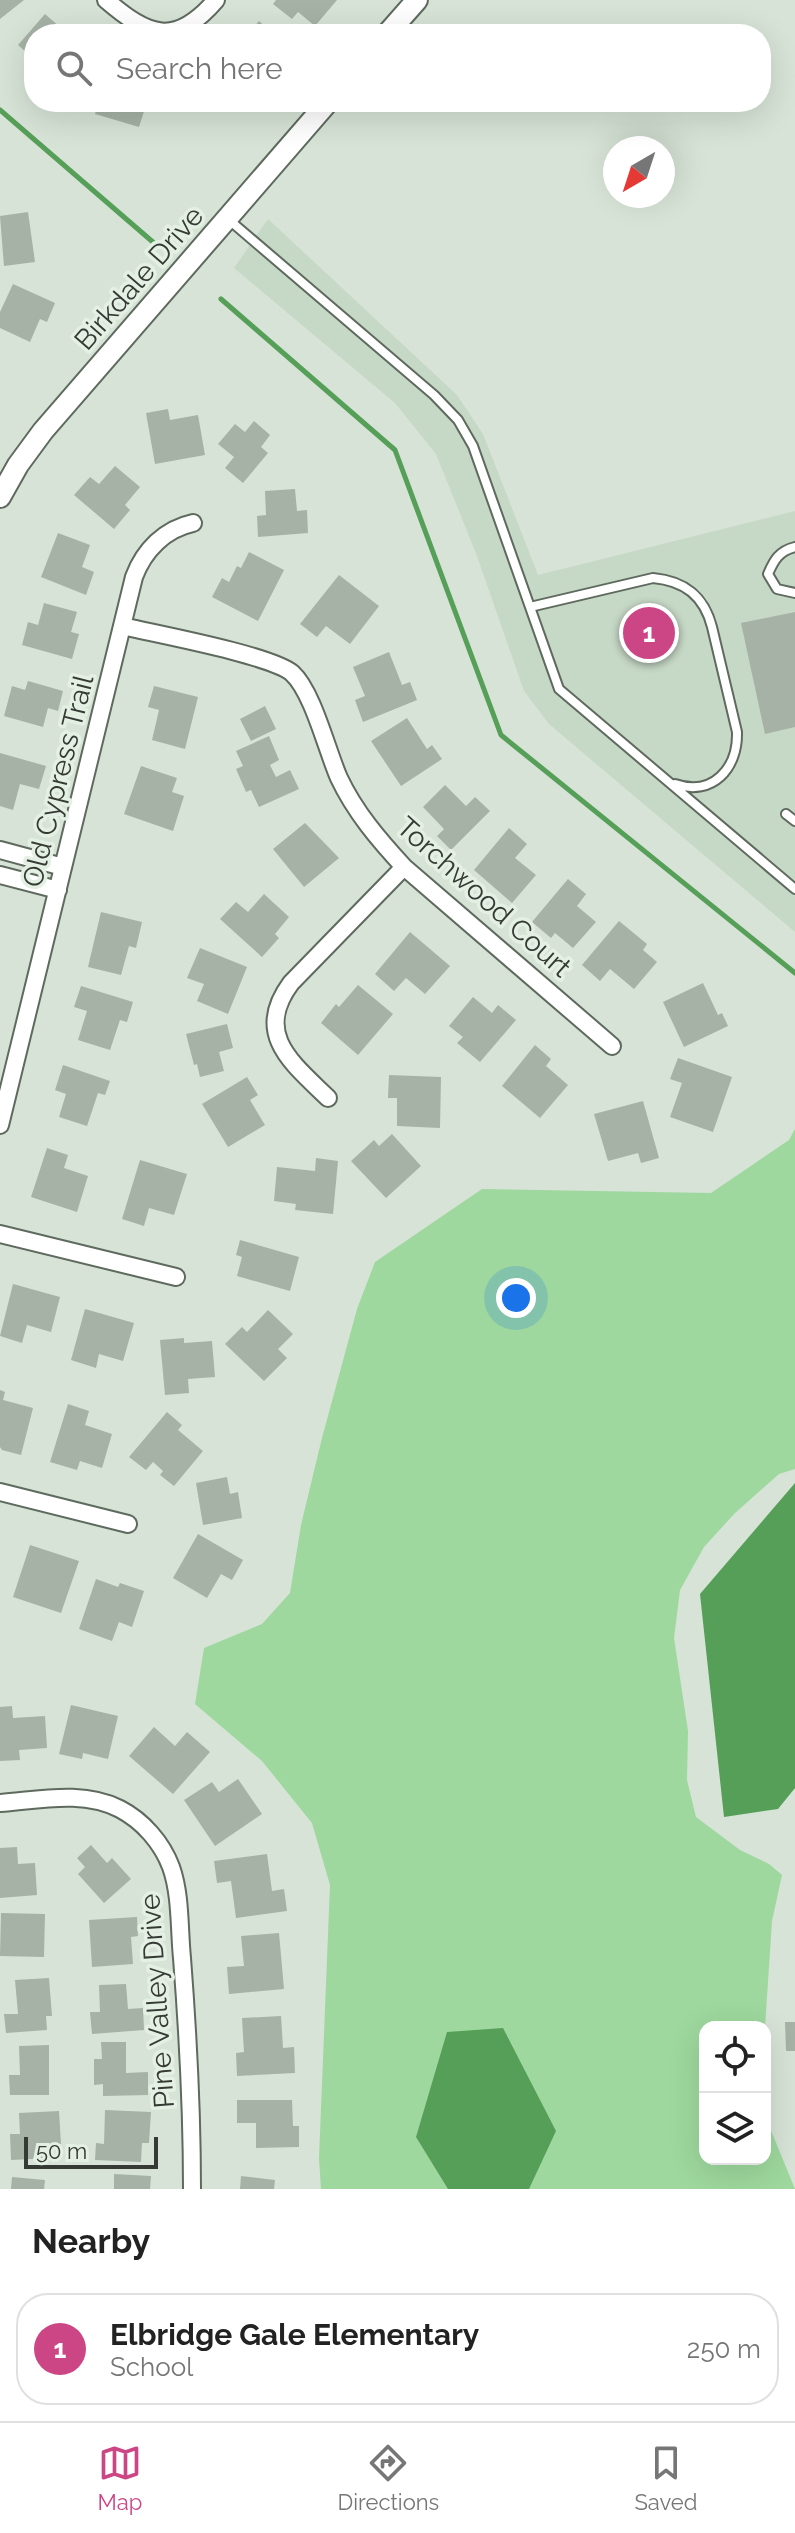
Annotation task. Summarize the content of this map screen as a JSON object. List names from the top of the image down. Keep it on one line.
{"streets":{"street":["Birkdale Drive","Old Cypress Trail","Torchwood Court","Pine Valley Drive"]},"crossings":[["Old Cypress Trail","Torchwood Court"]],"scale_bar":"50 m","north":"bottom left","page":{"search":"Search here","pins":"1","scale":"50 m","heading":"Nearby","list":[{"mark":"1","name":"Elbridge Gale Elementary","note":"School","value":"250 m"}],"nav":["Map","Directions","Saved"]}}
